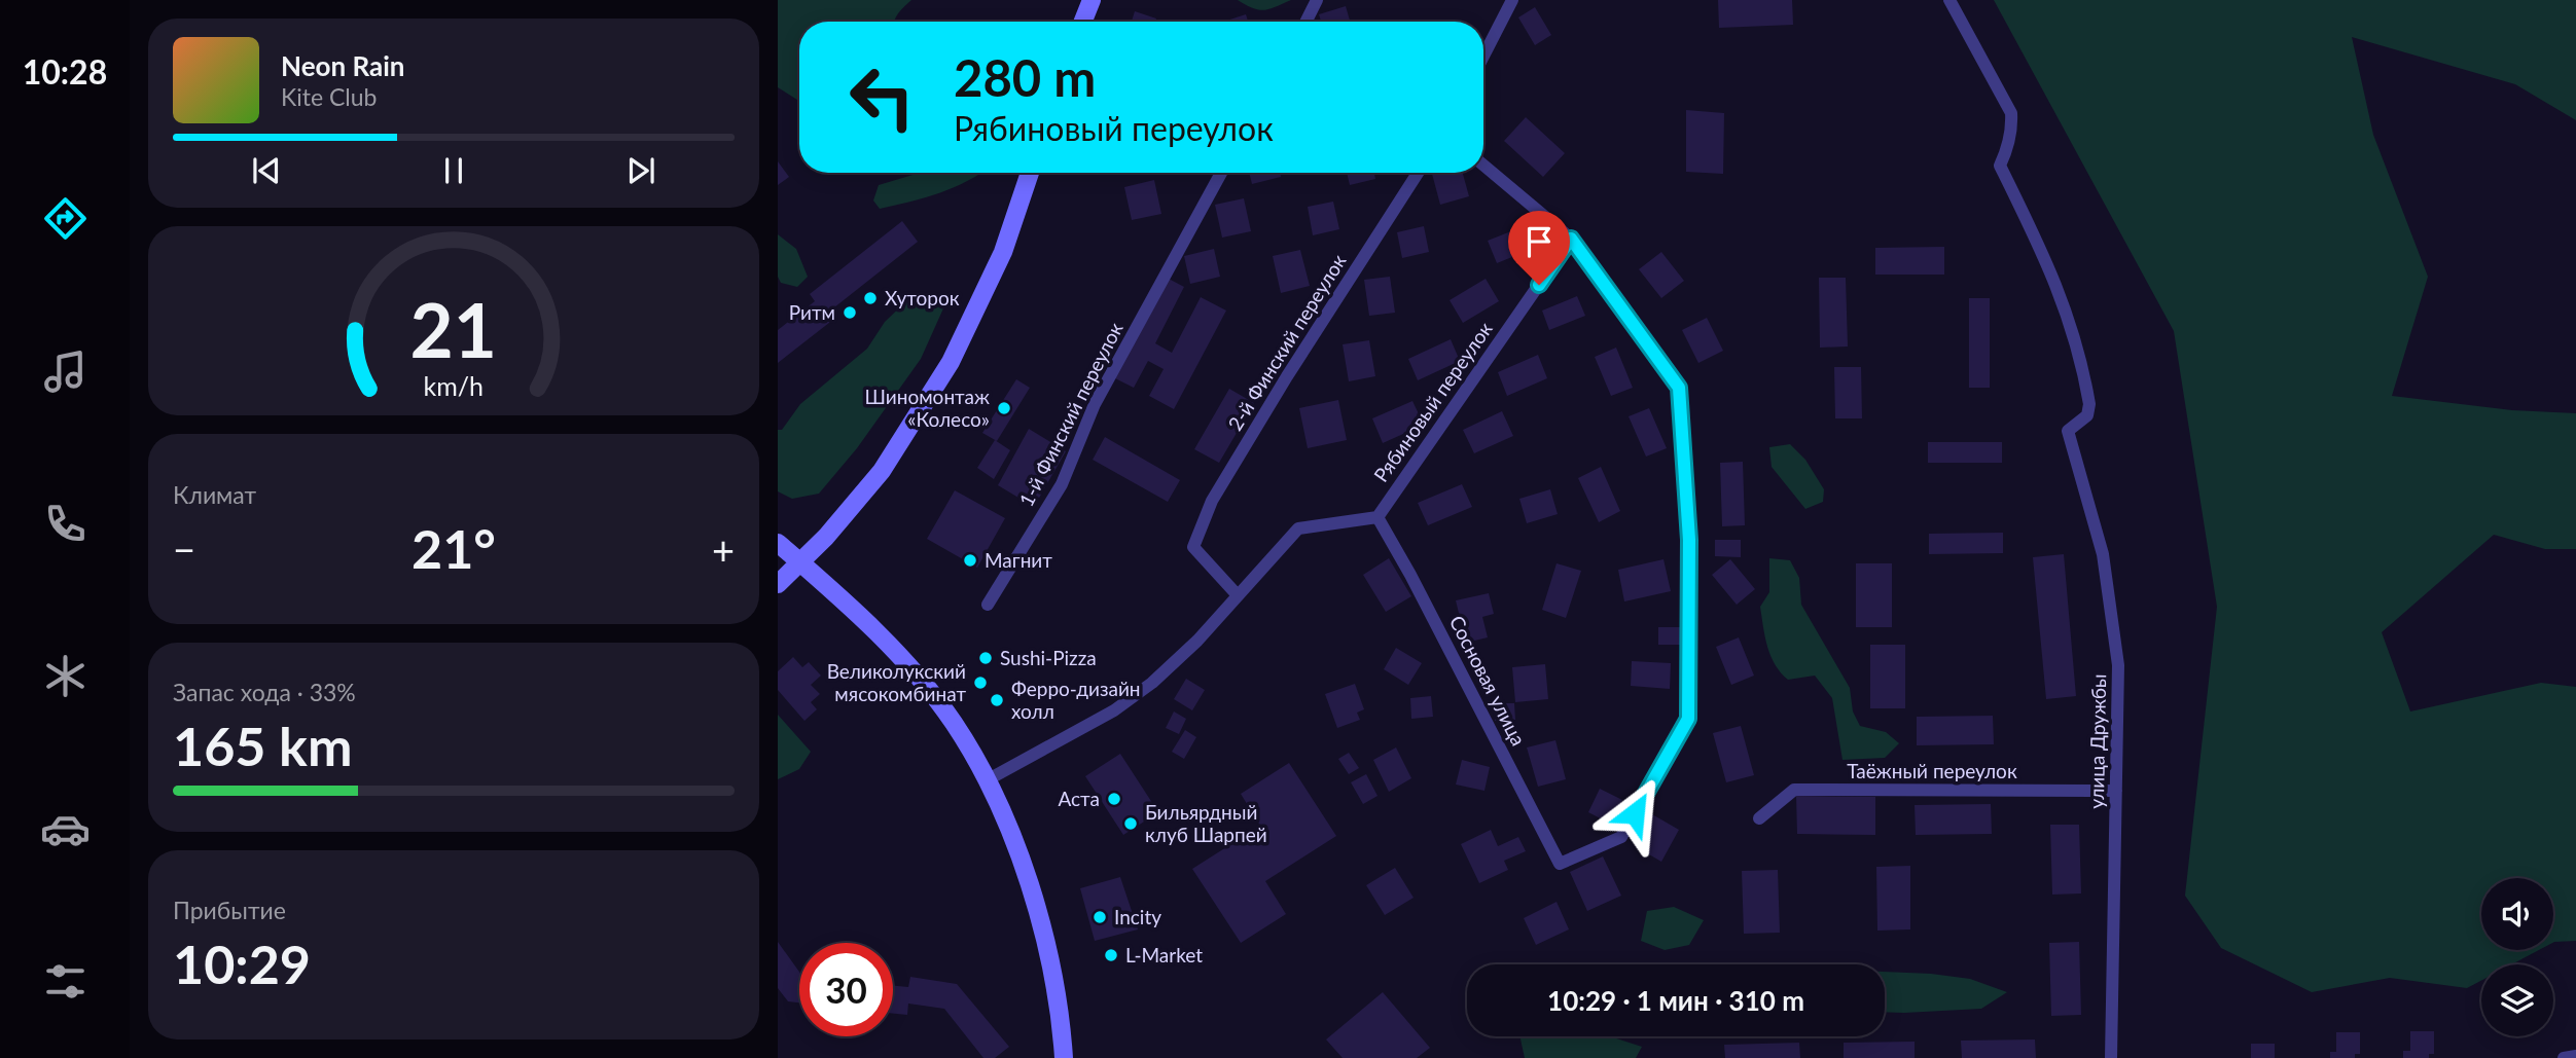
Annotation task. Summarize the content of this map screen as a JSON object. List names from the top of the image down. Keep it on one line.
{"streets":{"street":["2-й Финский переулок","Рябиновый переулок","1-й Финский переулок","Сосновая улица","улица Дружбы","Таёжный переулок"]},"crossings":[["Рябиновый переулок","Сосновая улица"],["улица Дружбы","Таёжный переулок"]],"places":["Хуторок","Ритм","Шиномонтаж «Колесо»","Магнит","Sushi-Pizza","Великолукский мясокомбинат","Ферро-дизайн холл","Аста","Бильярдный клуб Шарпей","Incity","L-Market"],"page":{"tabs":"10:28","turn":["280 m","Рябиновый переулок"],"song":["Neon Rain","Kite Club"],"tile":["Климат",["Запас хода · 33%","165 km"],["Прибытие","10:29"]],"heat":["−","21°","+"],"limit":"30","trip":"10:29 · 1 мин · 310 m","gauge":["21","km/h"]}}
